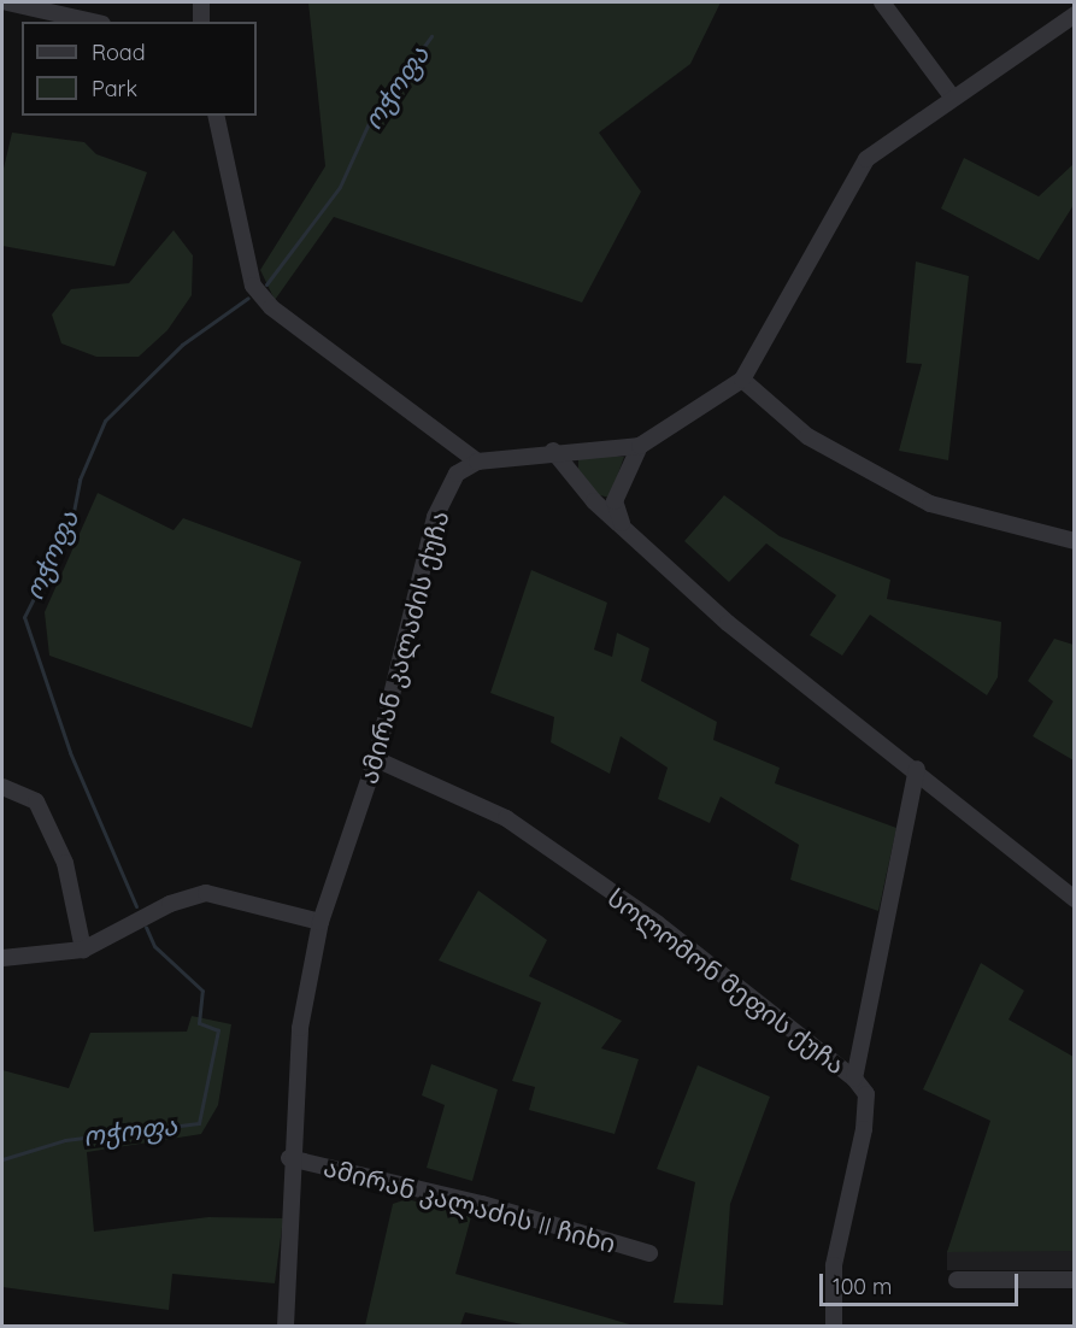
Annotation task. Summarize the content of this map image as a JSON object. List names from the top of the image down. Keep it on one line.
{"streets":{"street":["ამირან კალაძის ქუჩა","სოლომონ მეფის ქუჩა","ამირან კალაძის II ჩიხი"]},"crossings":[["ამირან კალაძის ქუჩა","სოლომონ მეფის ქუჩა"],["ამირან კალაძის ქუჩა","ამირან კალაძის II ჩიხი"]],"water":["ოჭოფა"],"legend":["Road","Park"],"scale_bar":"100 m"}
